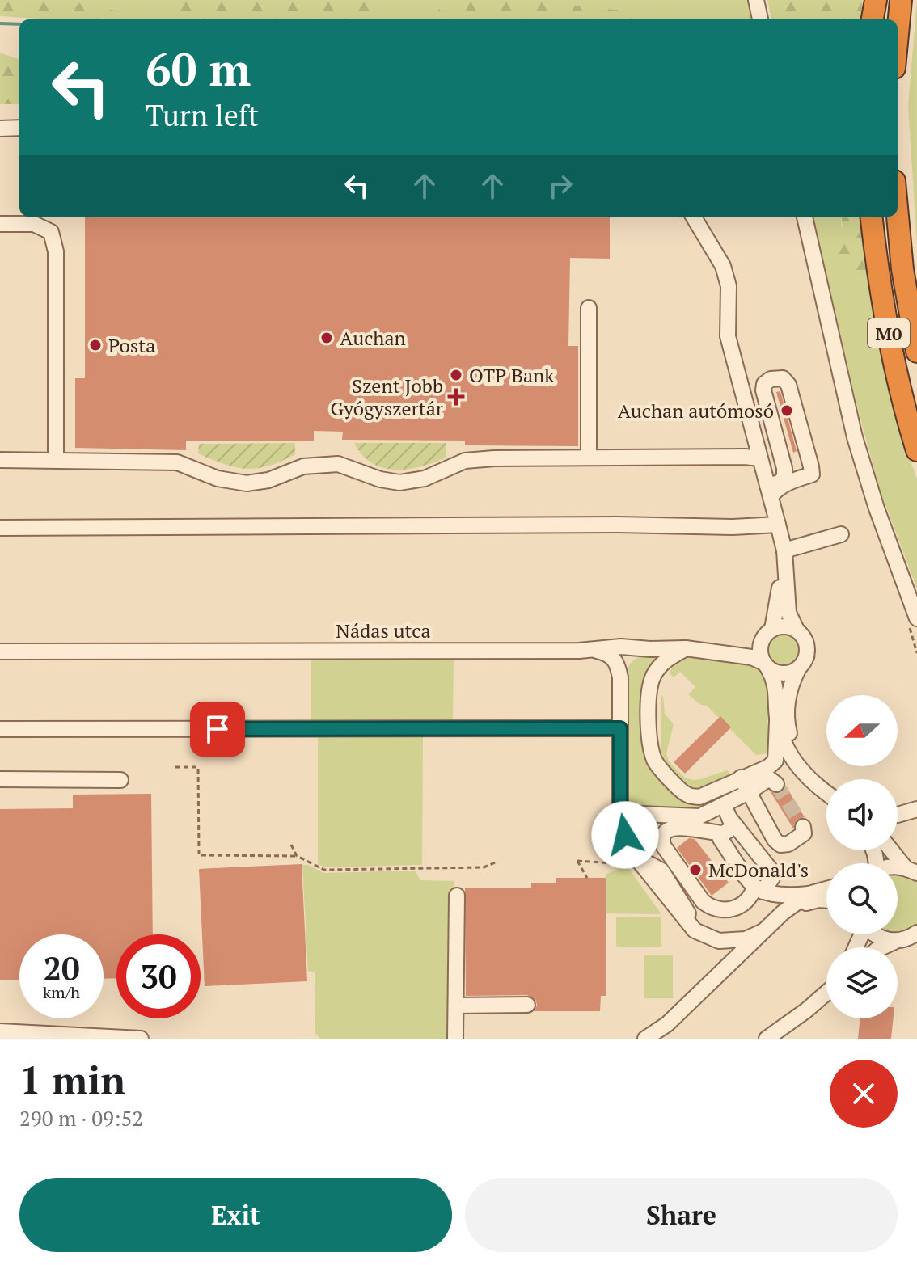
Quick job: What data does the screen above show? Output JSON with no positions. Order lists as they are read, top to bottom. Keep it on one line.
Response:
{"streets":{"highway":["M0"],"street":["Nádas utca"]},"places":{"other":["Auchan","Posta","OTP Bank","Auchan autómosó","McDonald's"],"health":["Szent Jobb Gyógyszertár"]},"north":"left","page":{"turn":["60 m","Turn left"],"speed":"20 km/h","limit":"30","heading":["1 min","290 m · 09:52"],"buttons":["Exit","Share"]}}
